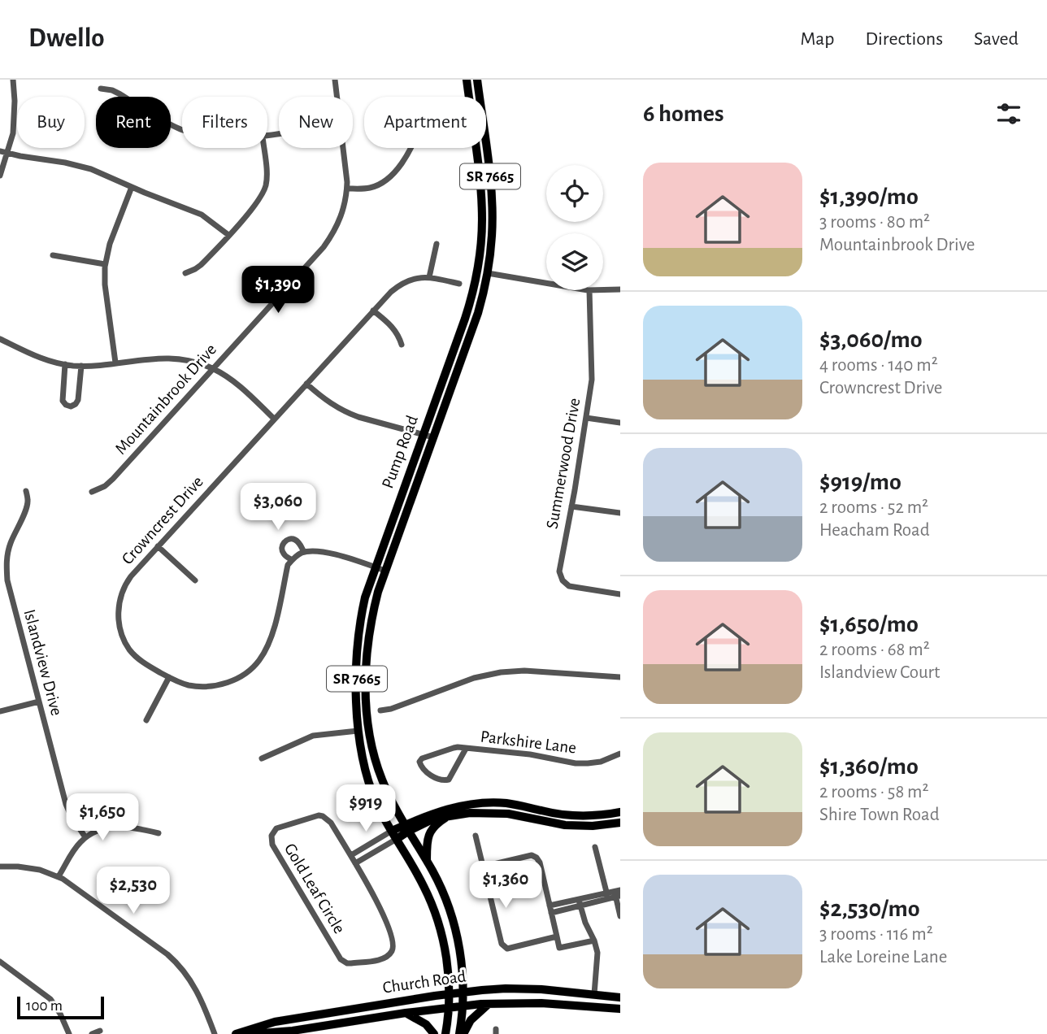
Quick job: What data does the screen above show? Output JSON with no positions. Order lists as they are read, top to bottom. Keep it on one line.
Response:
{"streets":{"main road":["SR 7665","Pump Road","Church Road"],"street":["Mountainbrook Drive","Summerwood Drive","Crowncrest Drive","Islandview Drive","Parkshire Lane","Gold Leaf Circle"]},"crossings":[["Pump Road","Crowncrest Drive"],["Pump Road","Church Road"]],"scale_bar":"100 m","page":{"header":"Dwello","nav":["Map","Directions","Saved"],"heading":"6 homes","chip":["Buy","Rent","Filters","New","Apartment"],"list":[{"name":"$1,390/mo","note":"3 rooms · 80 m² · Mountainbrook Drive"},{"name":"$3,060/mo","note":"4 rooms · 140 m² · Crowncrest Drive"},{"name":"$919/mo","note":"2 rooms · 52 m² · Heacham Road"},{"name":"$1,650/mo","note":"2 rooms · 68 m² · Islandview Court"},{"name":"$1,360/mo","note":"2 rooms · 58 m² · Shire Town Road"},{"name":"$2,530/mo","note":"3 rooms · 116 m² · Lake Loreine Lane"}],"price":["$1,390","$3,060","$919","$1,650","$1,360","$2,530"],"scale":"100 m"}}
